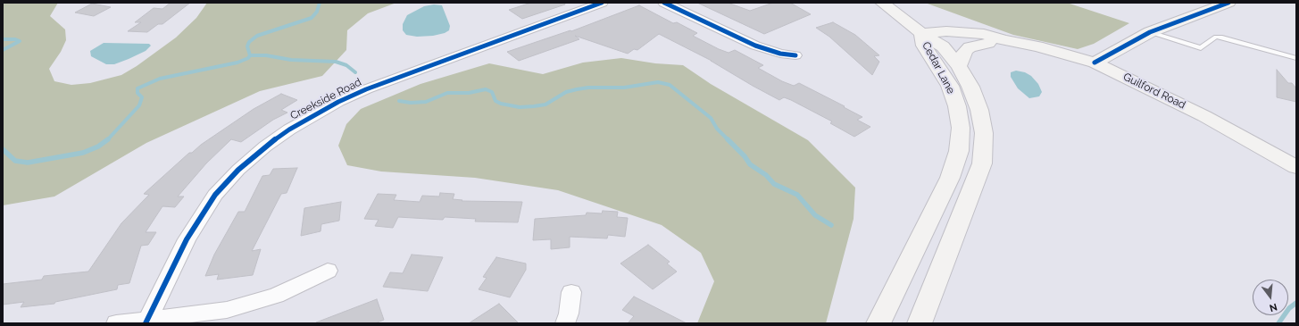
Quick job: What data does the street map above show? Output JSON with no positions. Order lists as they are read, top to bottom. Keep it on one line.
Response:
{"streets":{"main road":["Cedar Lane","Guilford Road"],"street":["Creekside Road"]},"crossings":[["Cedar Lane","Guilford Road"]],"north":"bottom"}
